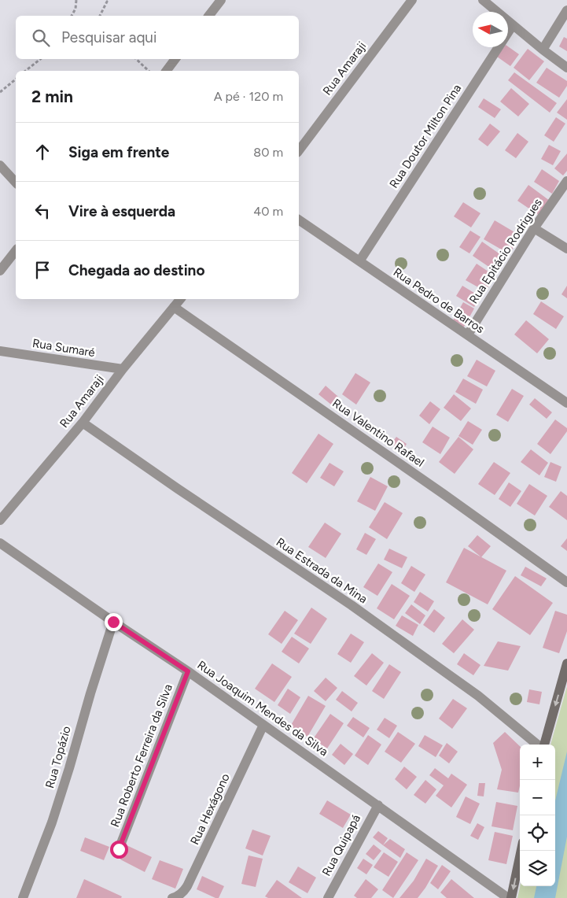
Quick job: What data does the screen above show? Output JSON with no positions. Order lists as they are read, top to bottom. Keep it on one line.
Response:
{"streets":{"street":["Rua Amaraji","Rua Doutor Milton Pina","Rua Epitácio Rodrigues","Rua Pedro de Barros","Rua Sumaré","Rua Valentino Rafael","Rua Estrada da Mina","Rua Joaquim Mendes da Silva","Rua Roberto Ferreira da Silva","Rua Topázio","Rua Hexágono","Rua Quipapá"]},"crossings":[["Rua Amaraji","Rua Sumaré"],["Rua Amaraji","Rua Valentino Rafael"],["Rua Amaraji","Rua Estrada da Mina"],["Rua Doutor Milton Pina","Rua Pedro de Barros"],["Rua Epitácio Rodrigues","Rua Pedro de Barros"],["Rua Joaquim Mendes da Silva","Rua Roberto Ferreira da Silva"],["Rua Joaquim Mendes da Silva","Rua Topázio"],["Rua Joaquim Mendes da Silva","Rua Hexágono"],["Rua Joaquim Mendes da Silva","Rua Quipapá"]],"north":"left","page":{"search":"Pesquisar aqui","heading":["2 min","A pé · 120 m"],"list":[["Siga em frente","80 m"],["Vire à esquerda","40 m"],"Chegada ao destino"],"map_buttons":["+","−"]}}
